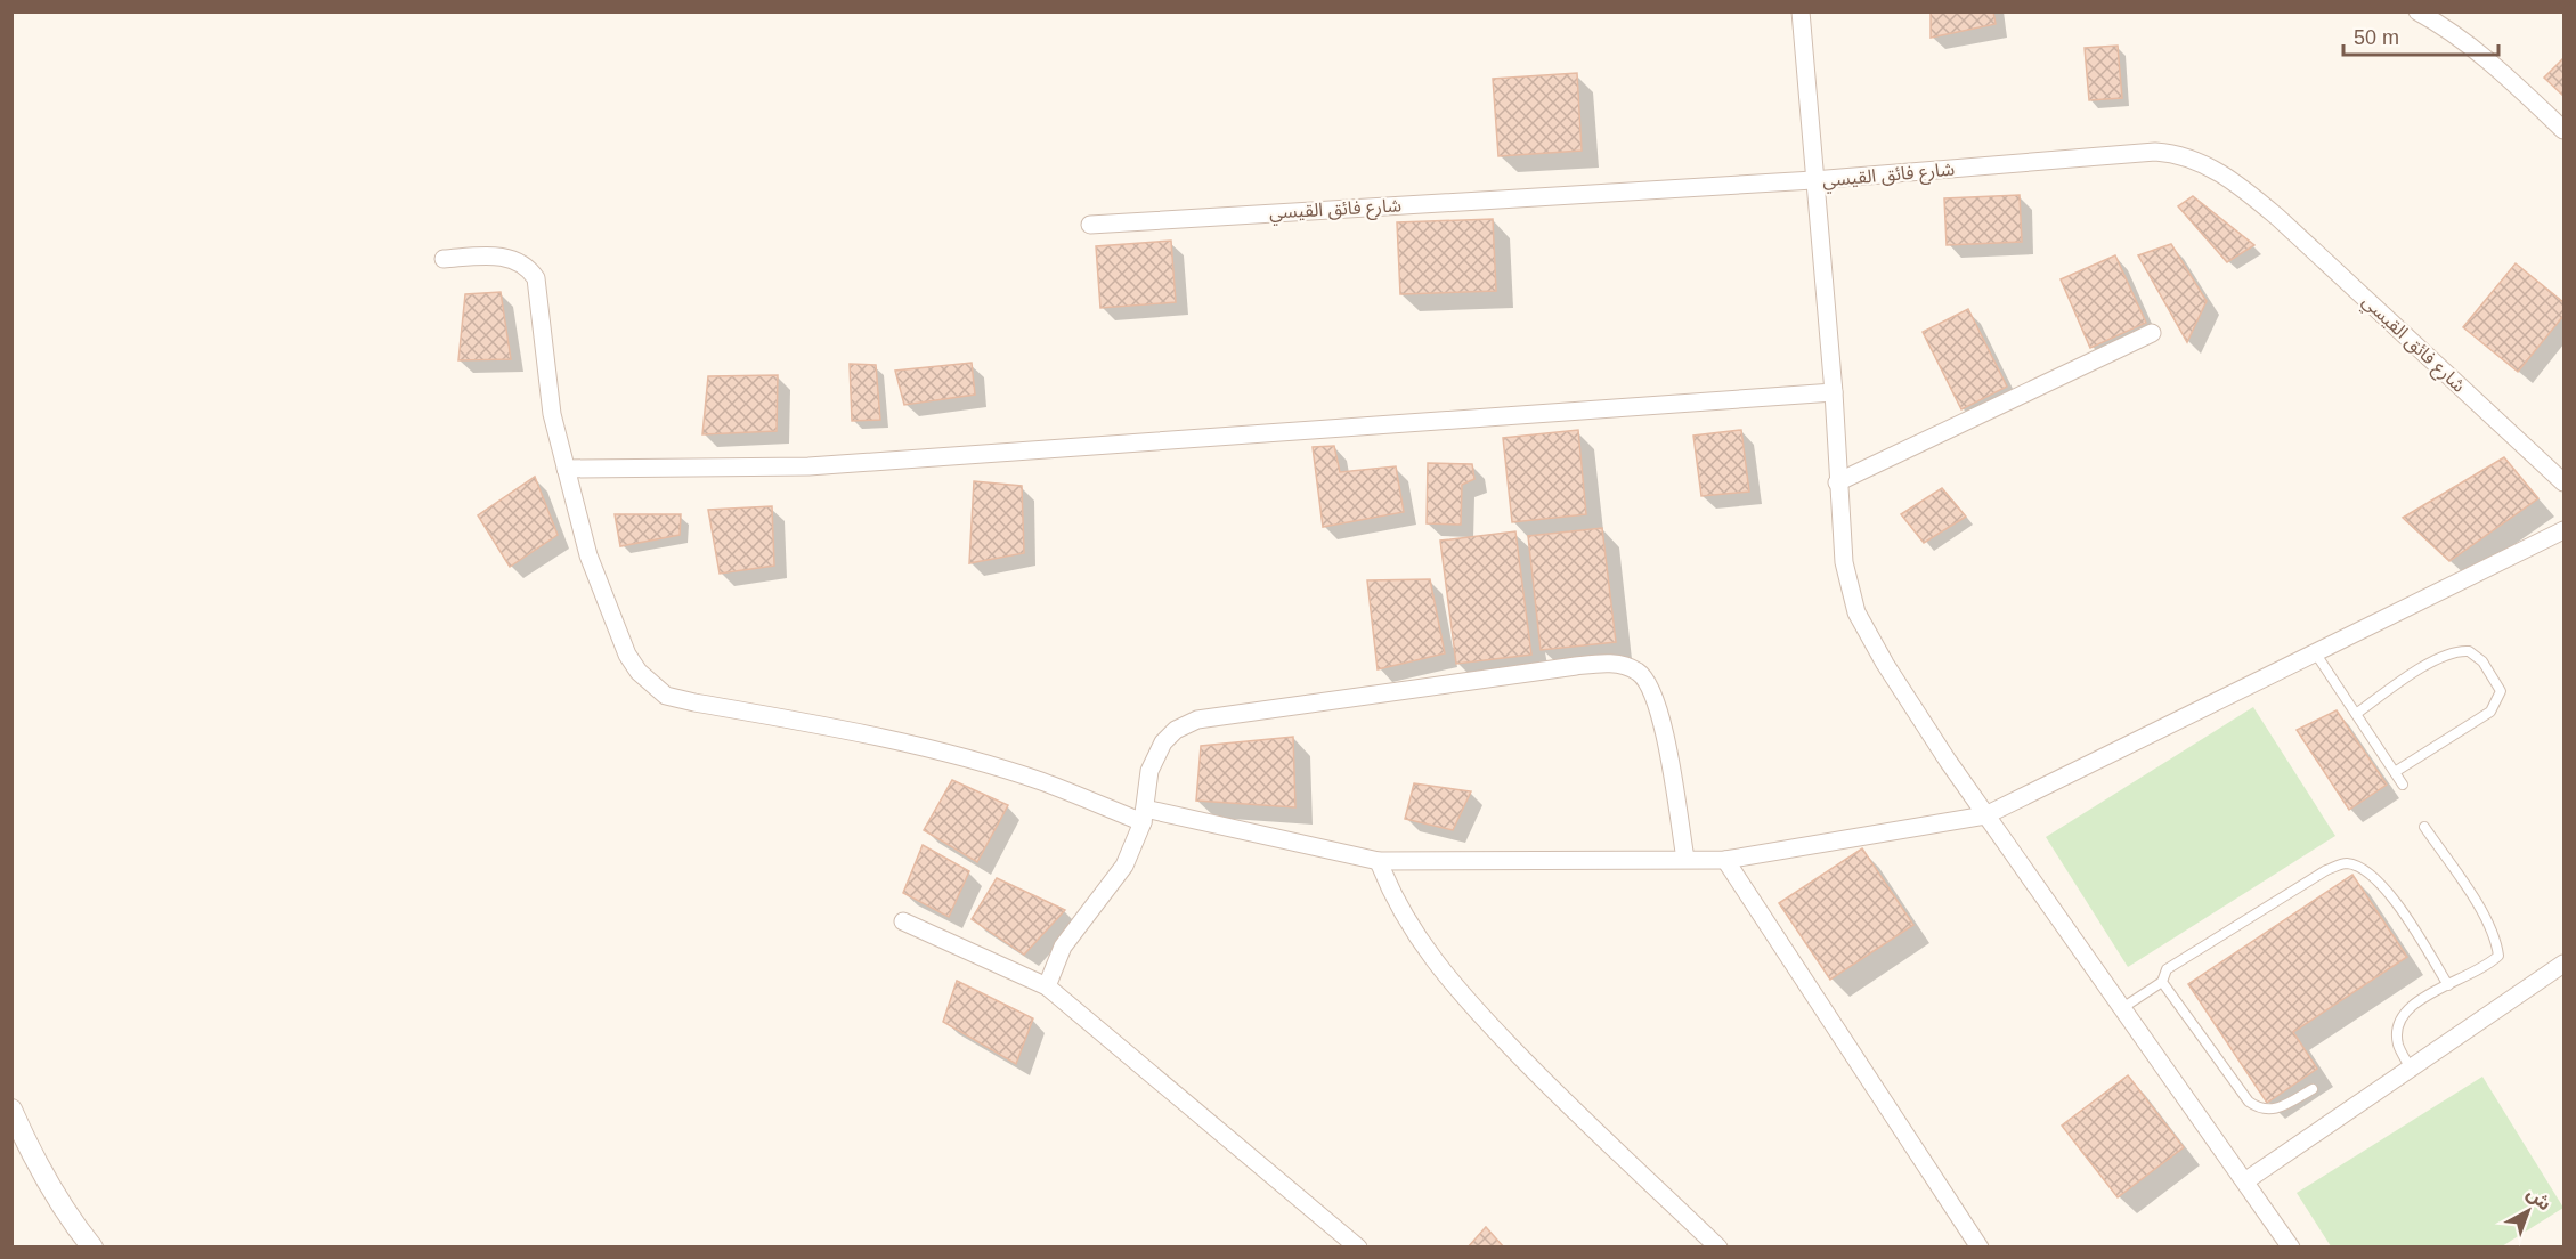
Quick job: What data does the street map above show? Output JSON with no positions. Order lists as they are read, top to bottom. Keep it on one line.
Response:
{"streets":{"street":["شارع فائق القيسي"]},"scale_bar":"50 m","north":"top right"}
